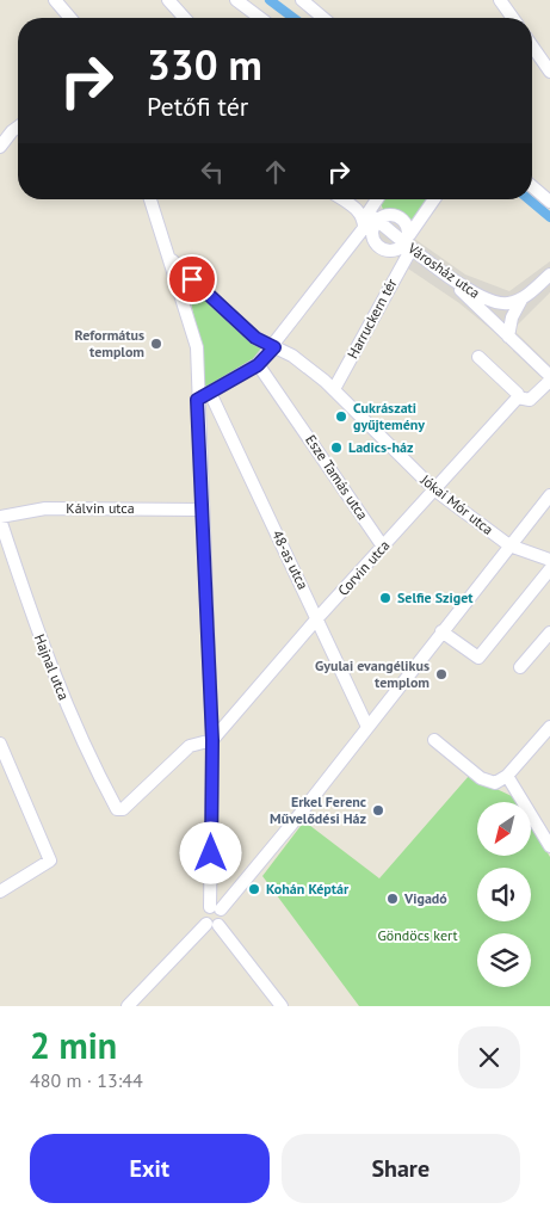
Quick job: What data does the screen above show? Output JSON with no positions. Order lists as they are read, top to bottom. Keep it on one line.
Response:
{"streets":{"street":["Városház utca","Harruckern tér","Esze Tamás utca","Jókai Mór utca","Kálvin utca","48-as utca","Corvin utca","Hajnal utca"]},"crossings":[["Városház utca","Harruckern tér"],["Harruckern tér","Jókai Mór utca"],["Esze Tamás utca","Corvin utca"],["Jókai Mór utca","Corvin utca"],["Kálvin utca","Hajnal utca"],["48-as utca","Corvin utca"],["Corvin utca","Hajnal utca"]],"parks":["Göndöcs kert"],"places":["Református templom","Cukrászati gyűjtemény","Ladics-ház","Selfie Sziget","Gyulai evangélikus templom","Erkel Ferenc Művelődési Ház","Kohán Képtár","Vigadó"],"north":"bottom left","page":{"turn":["330 m","Petőfi tér"],"heading":["2 min","480 m · 13:44"],"buttons":["Exit","Share"]}}
